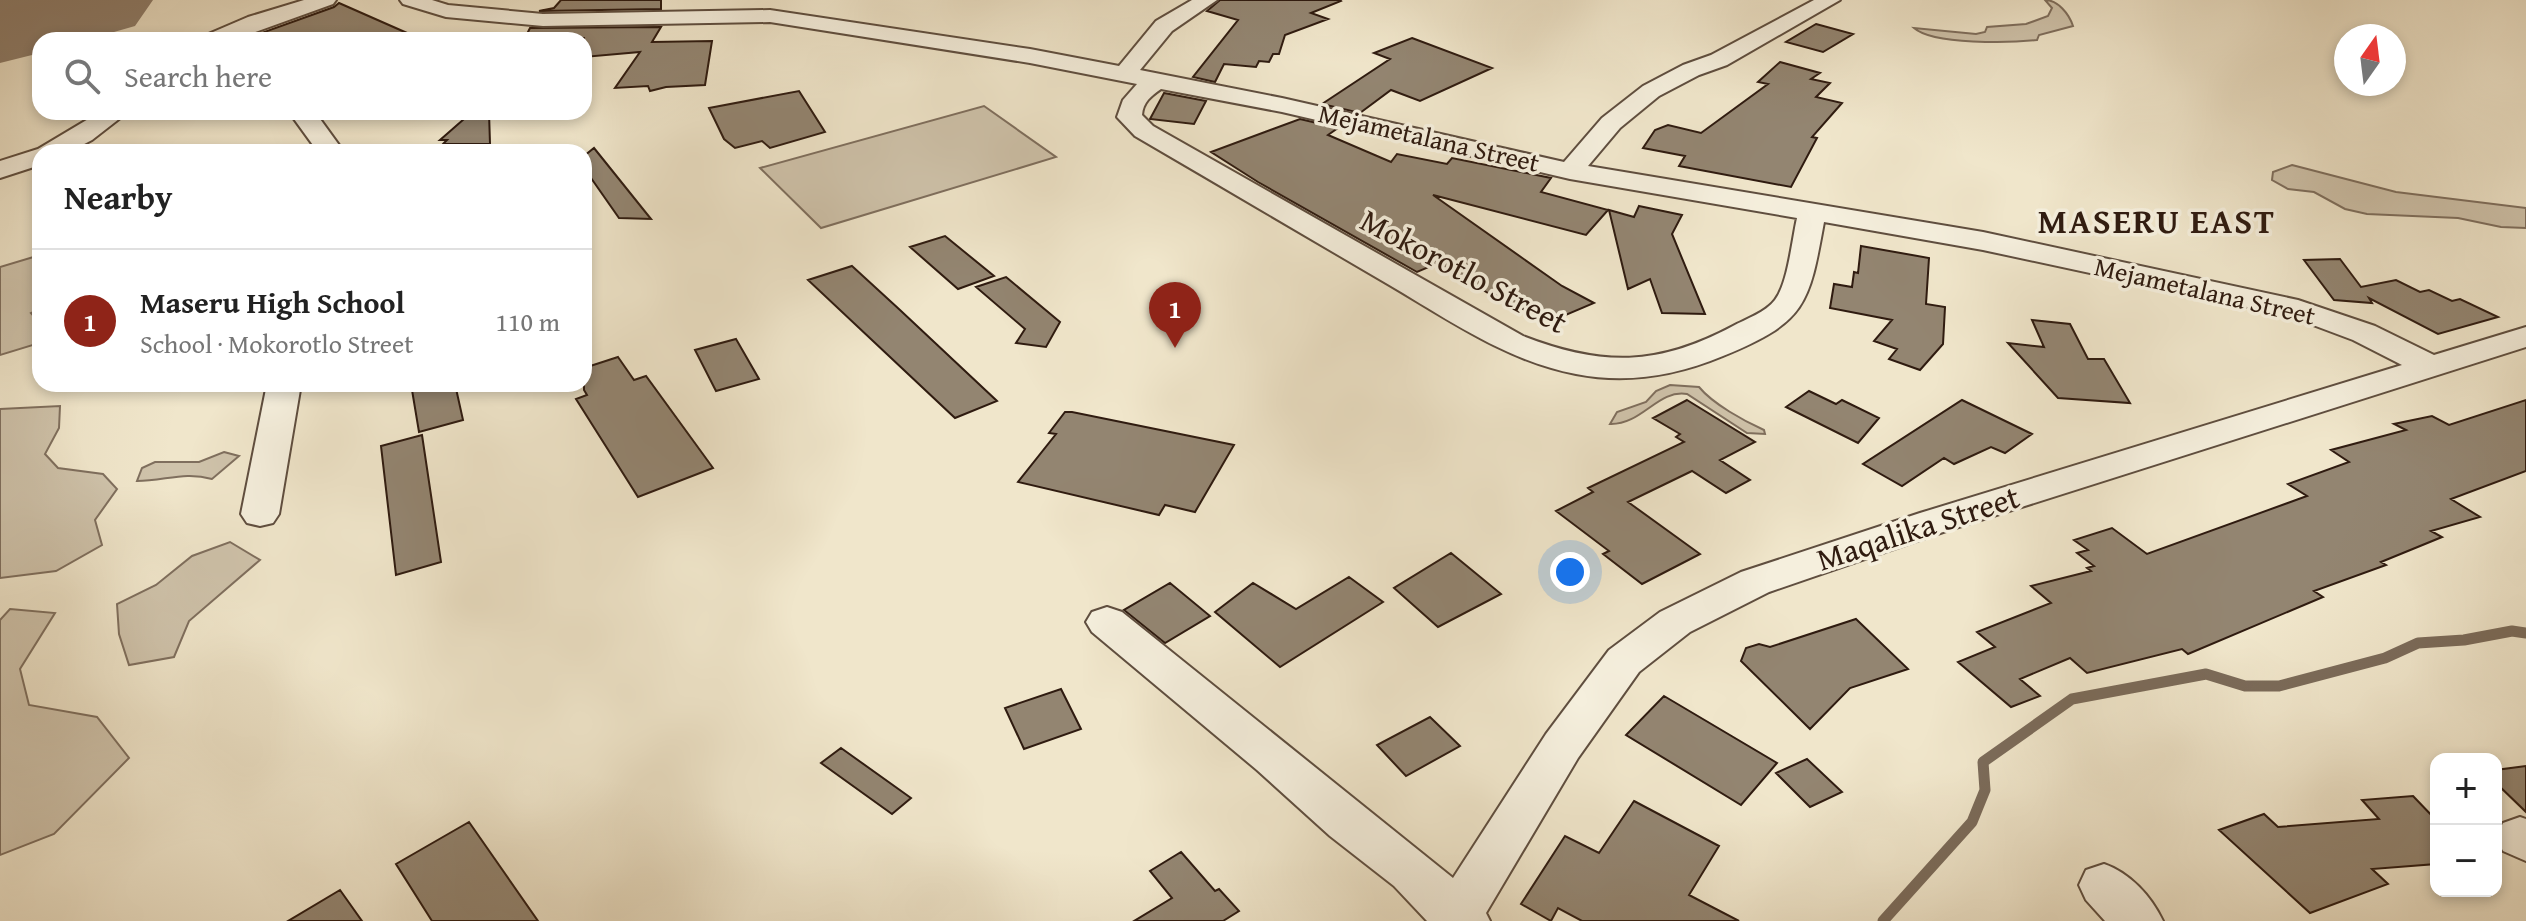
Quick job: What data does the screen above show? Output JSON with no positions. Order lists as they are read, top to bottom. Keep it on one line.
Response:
{"streets":{"street":["Mejametalana Street","Mokorotlo Street","Maqalika Street"]},"crossings":[["Mejametalana Street","Mokorotlo Street"],["Mejametalana Street","Maqalika Street"]],"districts":["MASERU EAST"],"north":"top","page":{"search":"Search here","heading":"Nearby","list":[{"mark":"1","name":"Maseru High School","note":"School · Mokorotlo Street","value":"110 m"}],"pins":"1","map_buttons":["+","−"]}}
